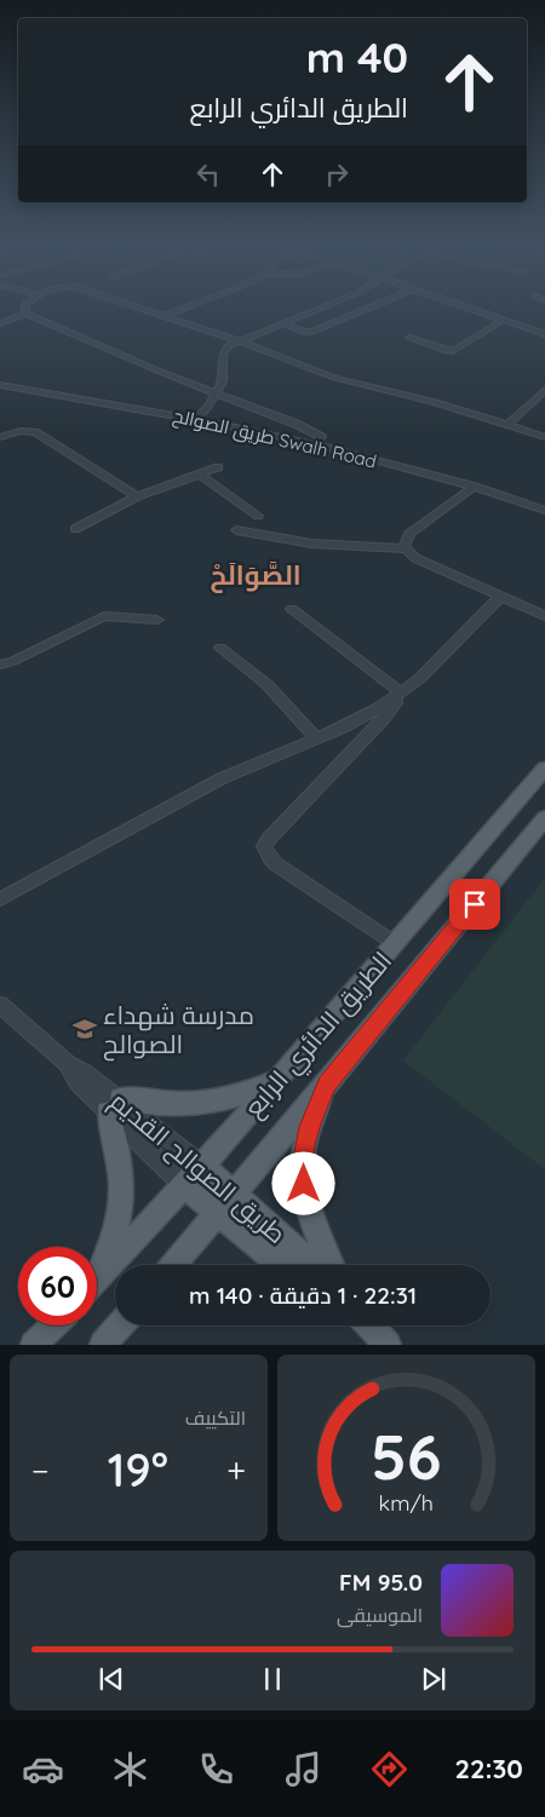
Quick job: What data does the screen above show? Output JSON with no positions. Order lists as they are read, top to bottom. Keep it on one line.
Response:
{"streets":{"main road":["الطريق الدائري الرابع","طريق الصوالح القديم"],"street":["طريق الصوالح Swalh Road"]},"crossings":[["الطريق الدائري الرابع","طريق الصوالح القديم"]],"districts":["الصَّوَالَحْ"],"places":{"school or university":["مدرسة شهداء الصوالح"]},"page":{"turn":["40 m","الطريق الدائري الرابع"],"limit":"60","trip":"22:31 · 1 دقيقة · 140 m","tile":"التكييف","heat":["−","19°","+"],"song":["95.0 FM","الموسيقى"],"tabs":"22:30","gauge":["56","km/h"]}}
